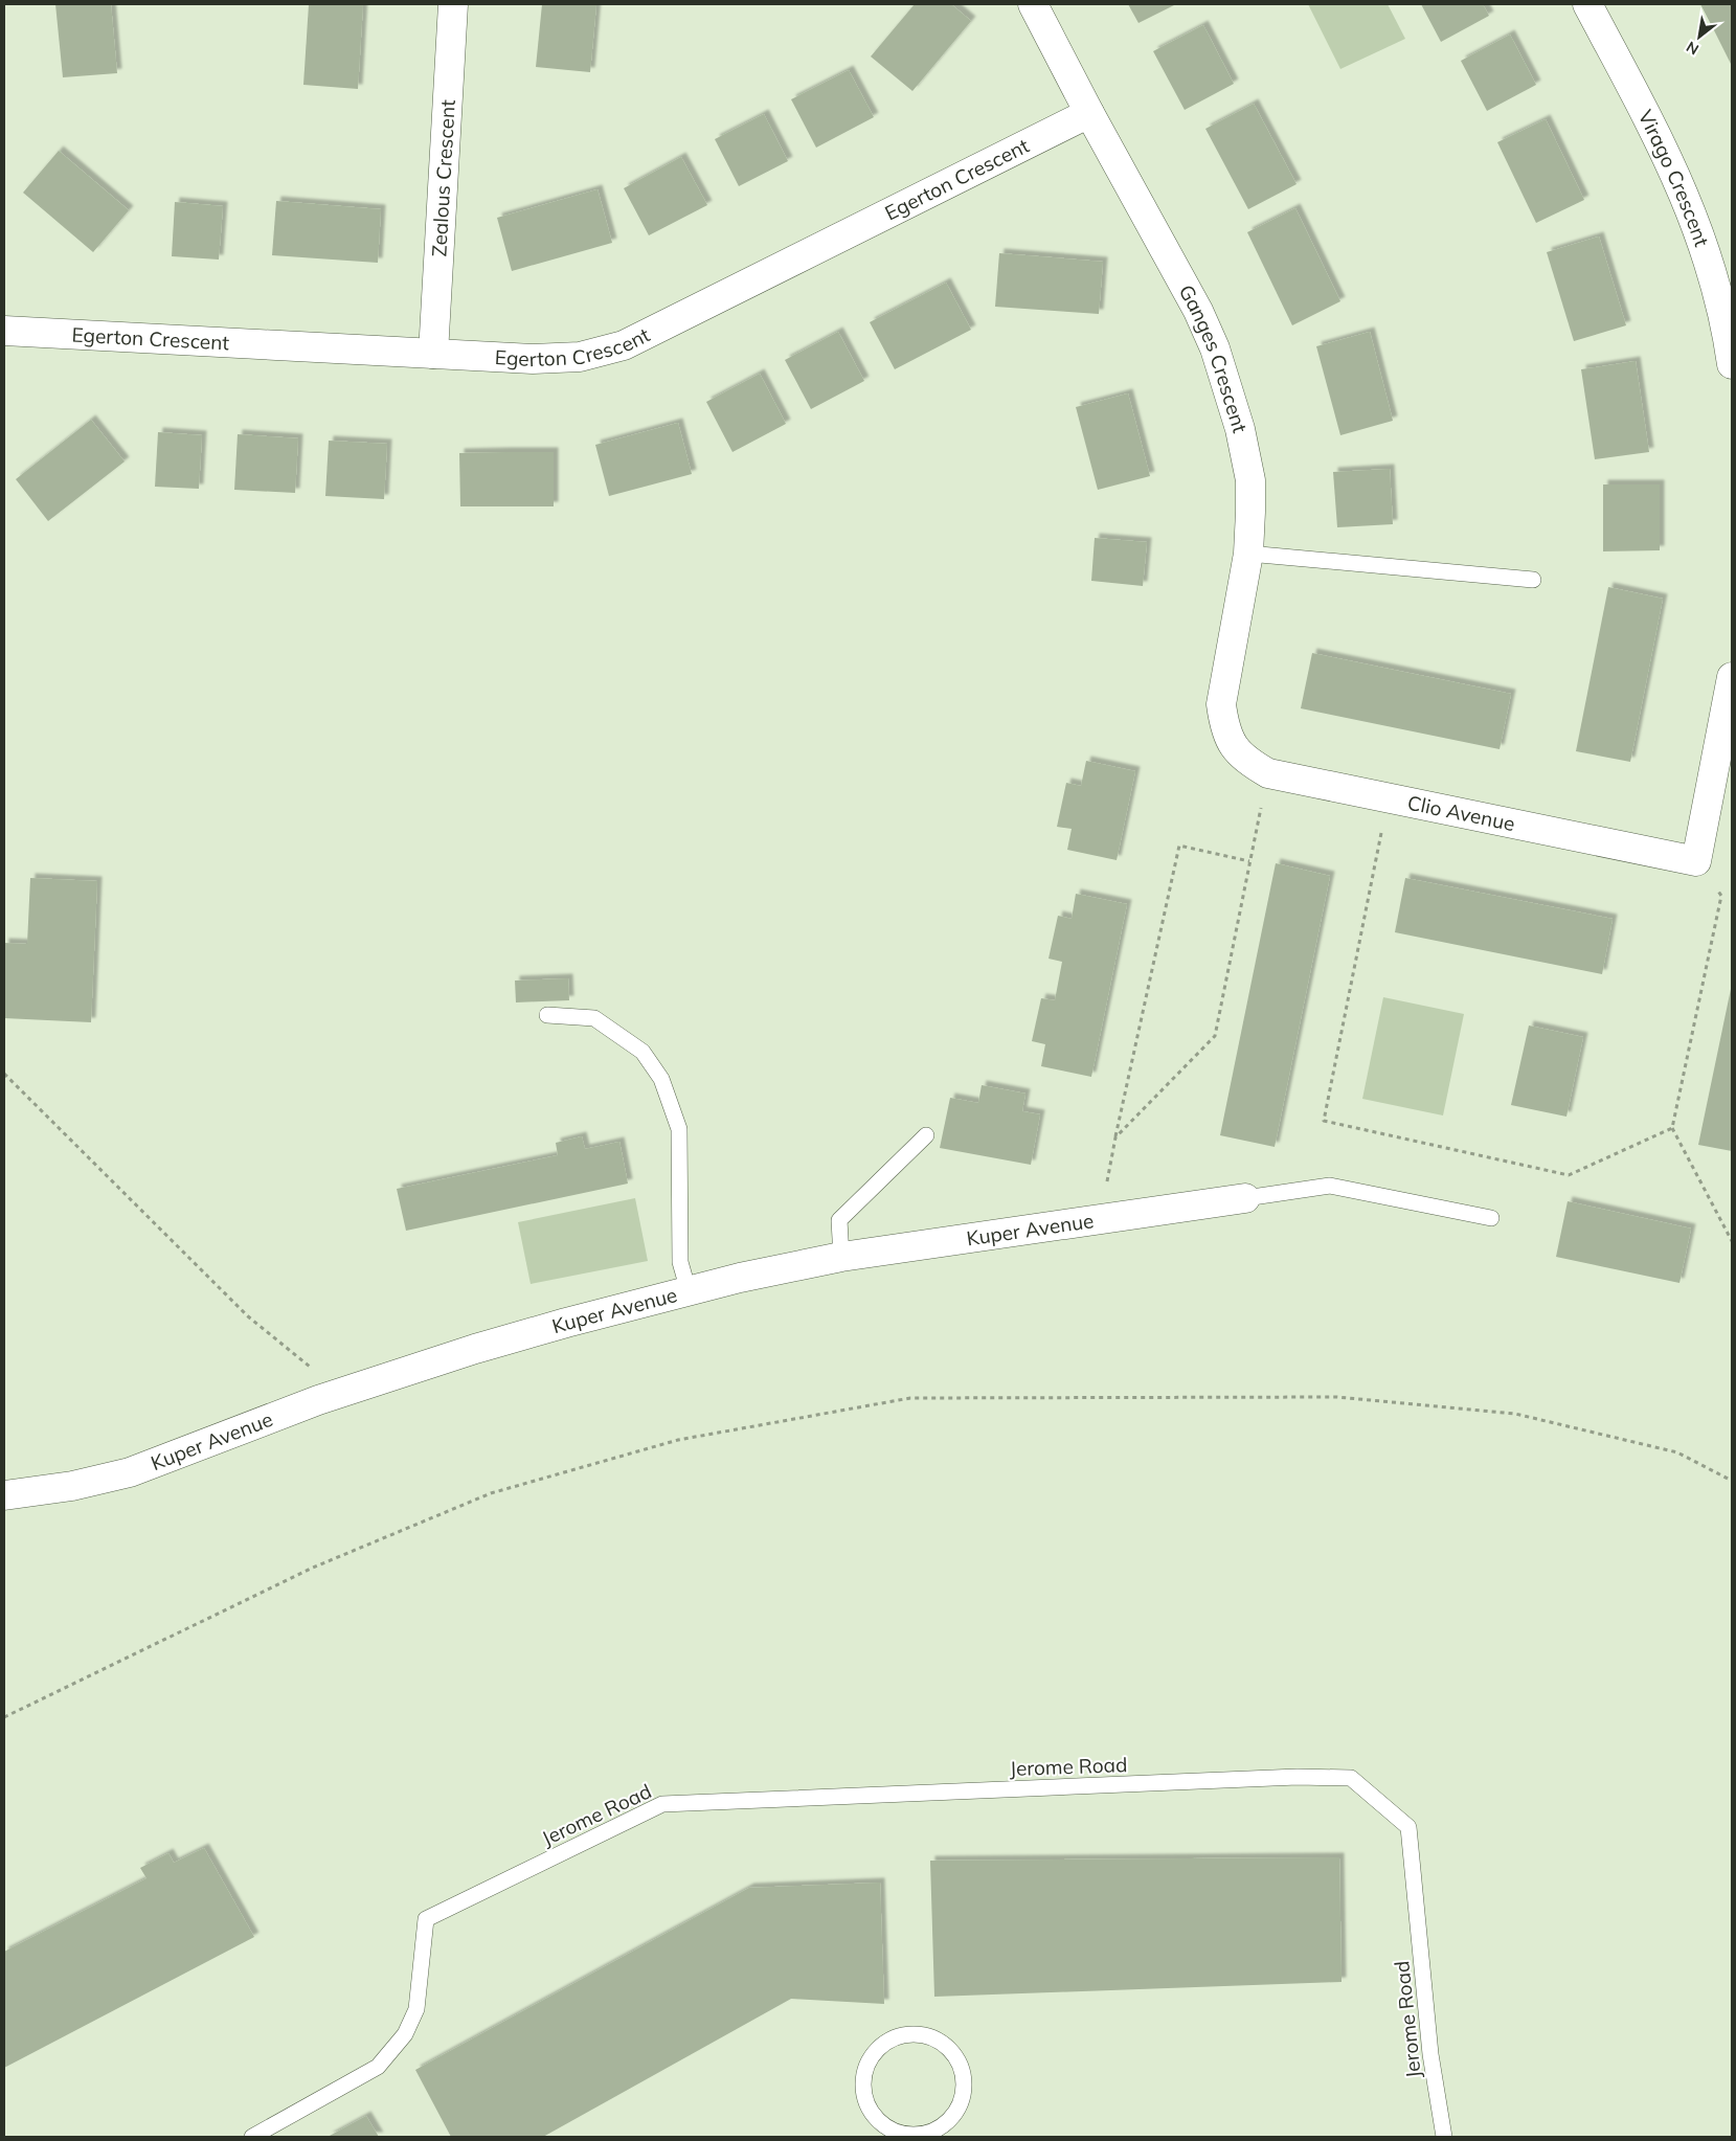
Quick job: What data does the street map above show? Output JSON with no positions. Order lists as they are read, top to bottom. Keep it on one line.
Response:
{"streets":{"street":["Zealous Crescent","Egerton Crescent","Virago Crescent","Ganges Crescent","Clio Avenue","Kuper Avenue"],"lane":["Jerome Road"]},"crossings":[["Zealous Crescent","Egerton Crescent"],["Egerton Crescent","Ganges Crescent"],["Ganges Crescent","Clio Avenue"]],"north":"bottom left"}
